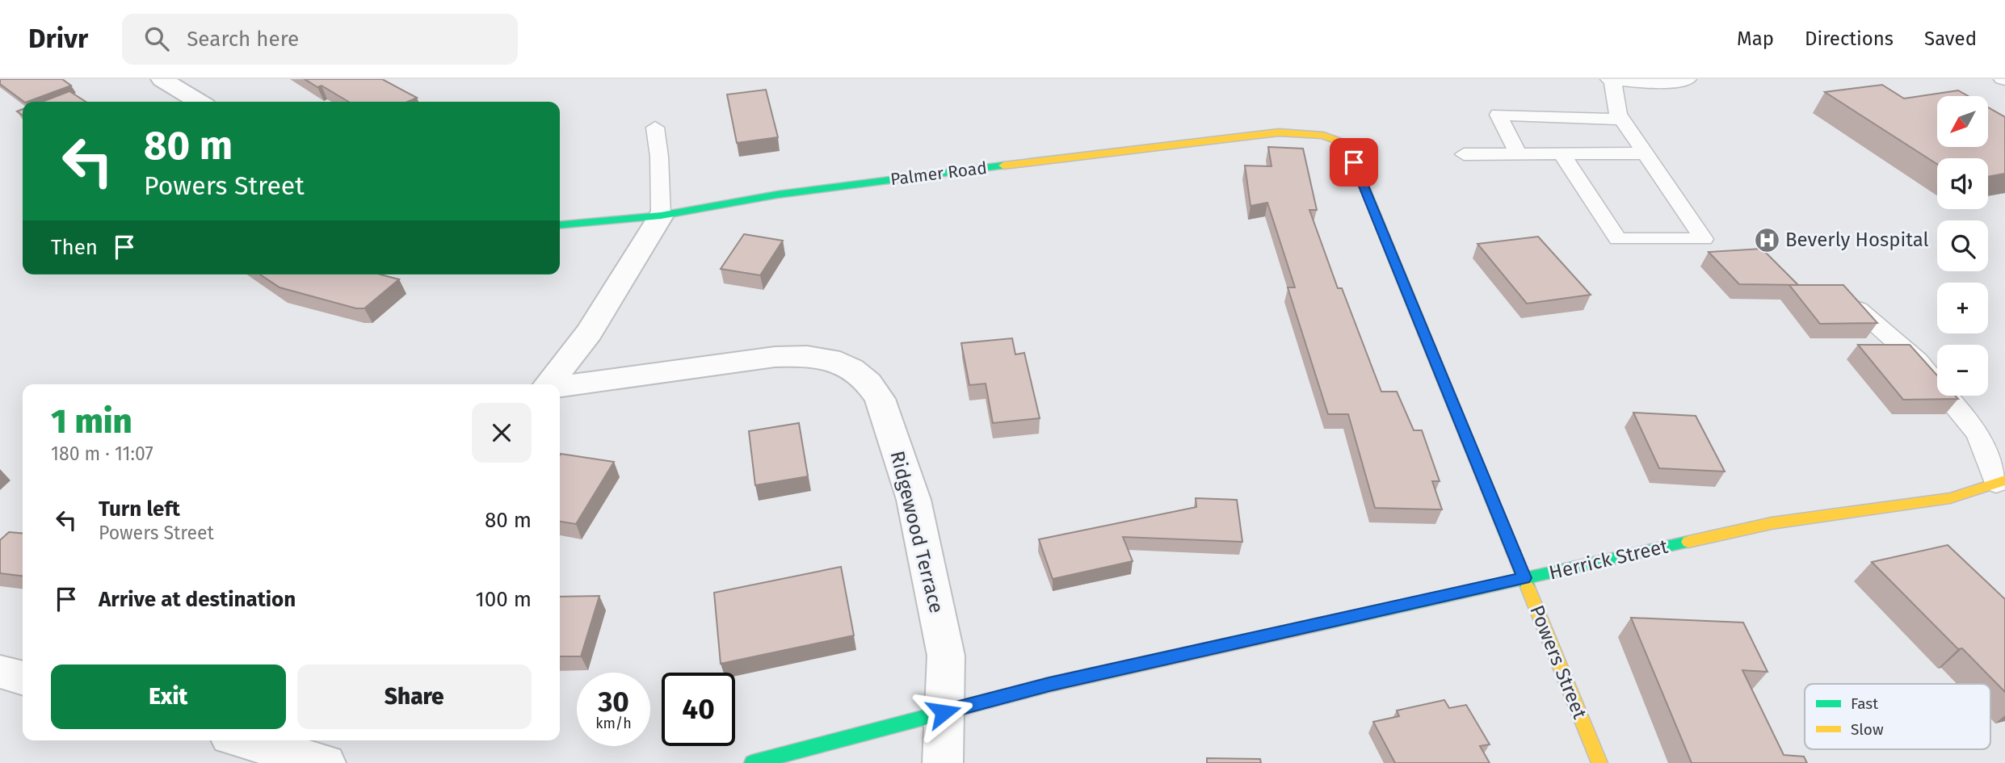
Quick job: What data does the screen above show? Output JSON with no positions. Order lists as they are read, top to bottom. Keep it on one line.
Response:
{"streets":{"street":["Palmer Road","Ridgewood Terrace","Herrick Street","Powers Street"]},"crossings":[["Palmer Road","Ridgewood Terrace"],["Palmer Road","Powers Street"],["Ridgewood Terrace","Herrick Street"],["Herrick Street","Powers Street"]],"places":{"hospital":["Beverly Hospital"]},"legend":["Fast","Slow"],"north":"bottom left","page":{"header":"Drivr","search":"Search here","nav":["Map","Directions","Saved"],"map_buttons":["+","−"],"turn":["80 m","Powers Street"],"then":"Then","heading":["1 min","180 m · 11:07"],"list":[{"name":"Turn left","note":"Powers Street","value":"80 m"},{"name":"Arrive at destination","value":"100 m"}],"buttons":["Exit","Share"],"speed":"30 km/h","limit":"40"}}
